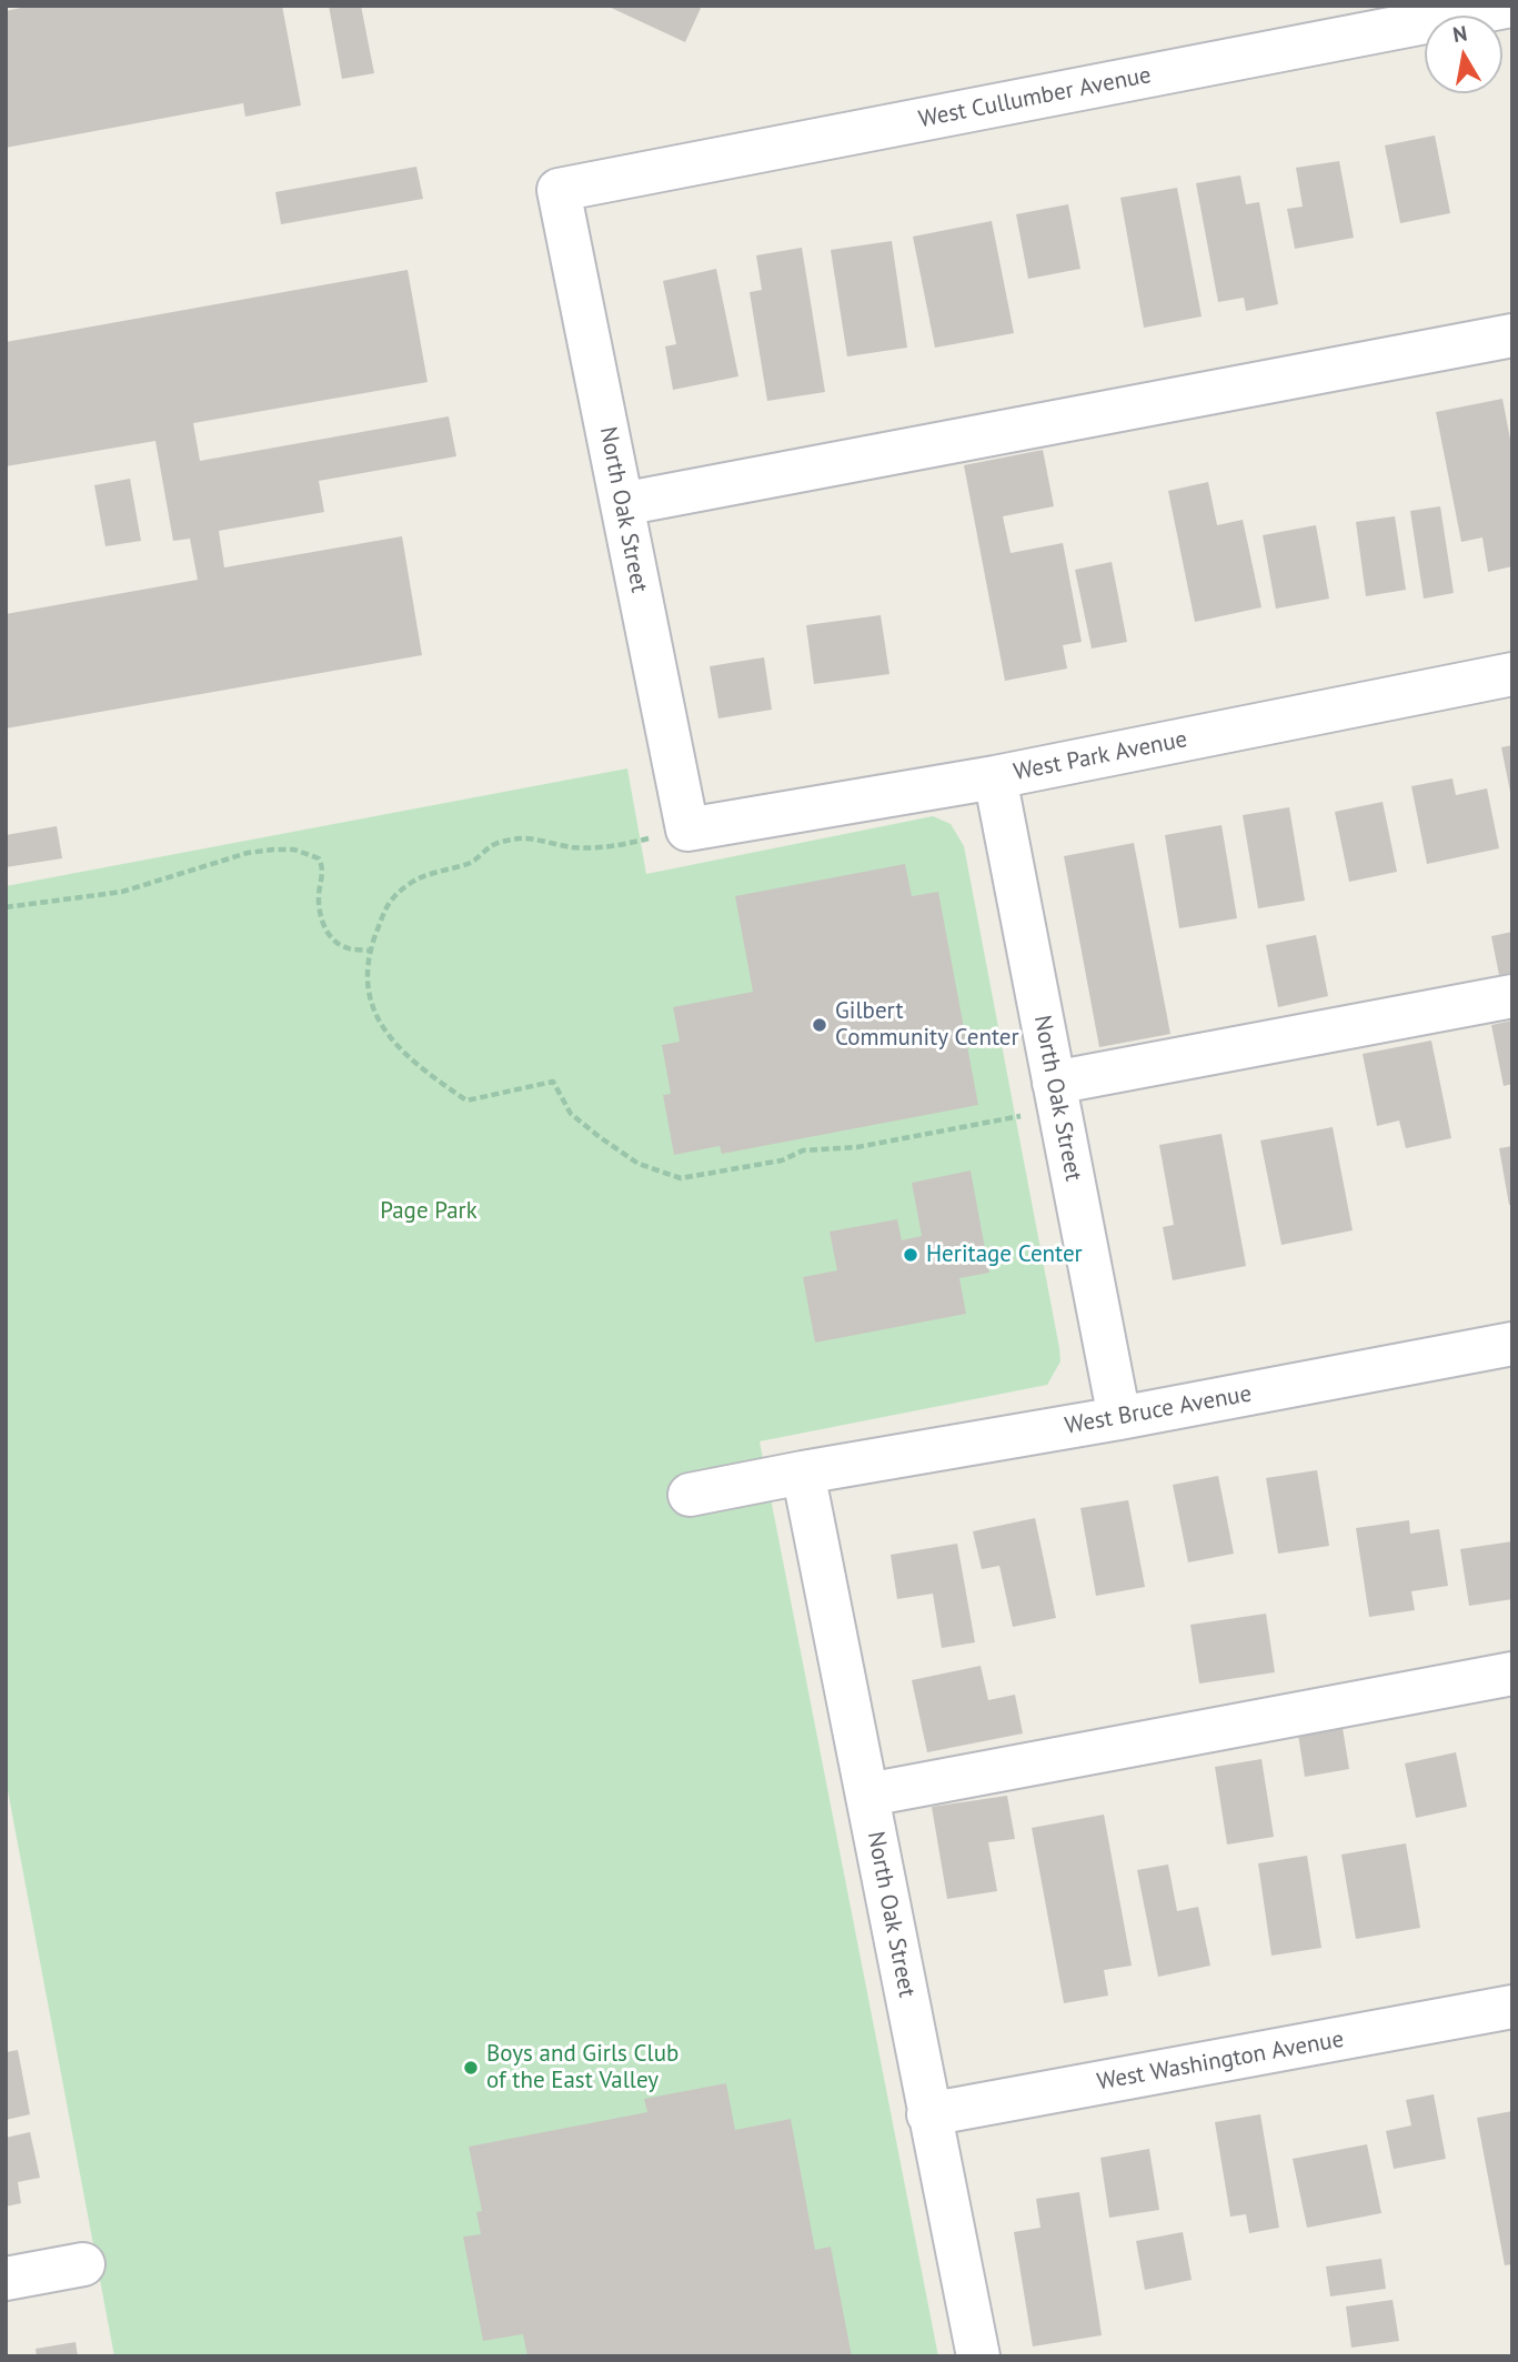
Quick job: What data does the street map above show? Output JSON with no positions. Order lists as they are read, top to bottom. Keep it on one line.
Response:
{"streets":{"street":["West Cullumber Avenue","North Oak Street","West Park Avenue","West Bruce Avenue","West Washington Avenue"]},"crossings":[["West Cullumber Avenue","North Oak Street"],["North Oak Street","West Park Avenue"],["North Oak Street","West Bruce Avenue"],["North Oak Street","West Washington Avenue"]],"parks":["Page Park"],"places":["Gilbert Community Center","Heritage Center","Boys and Girls Club of the East Valley"],"north":"top"}
